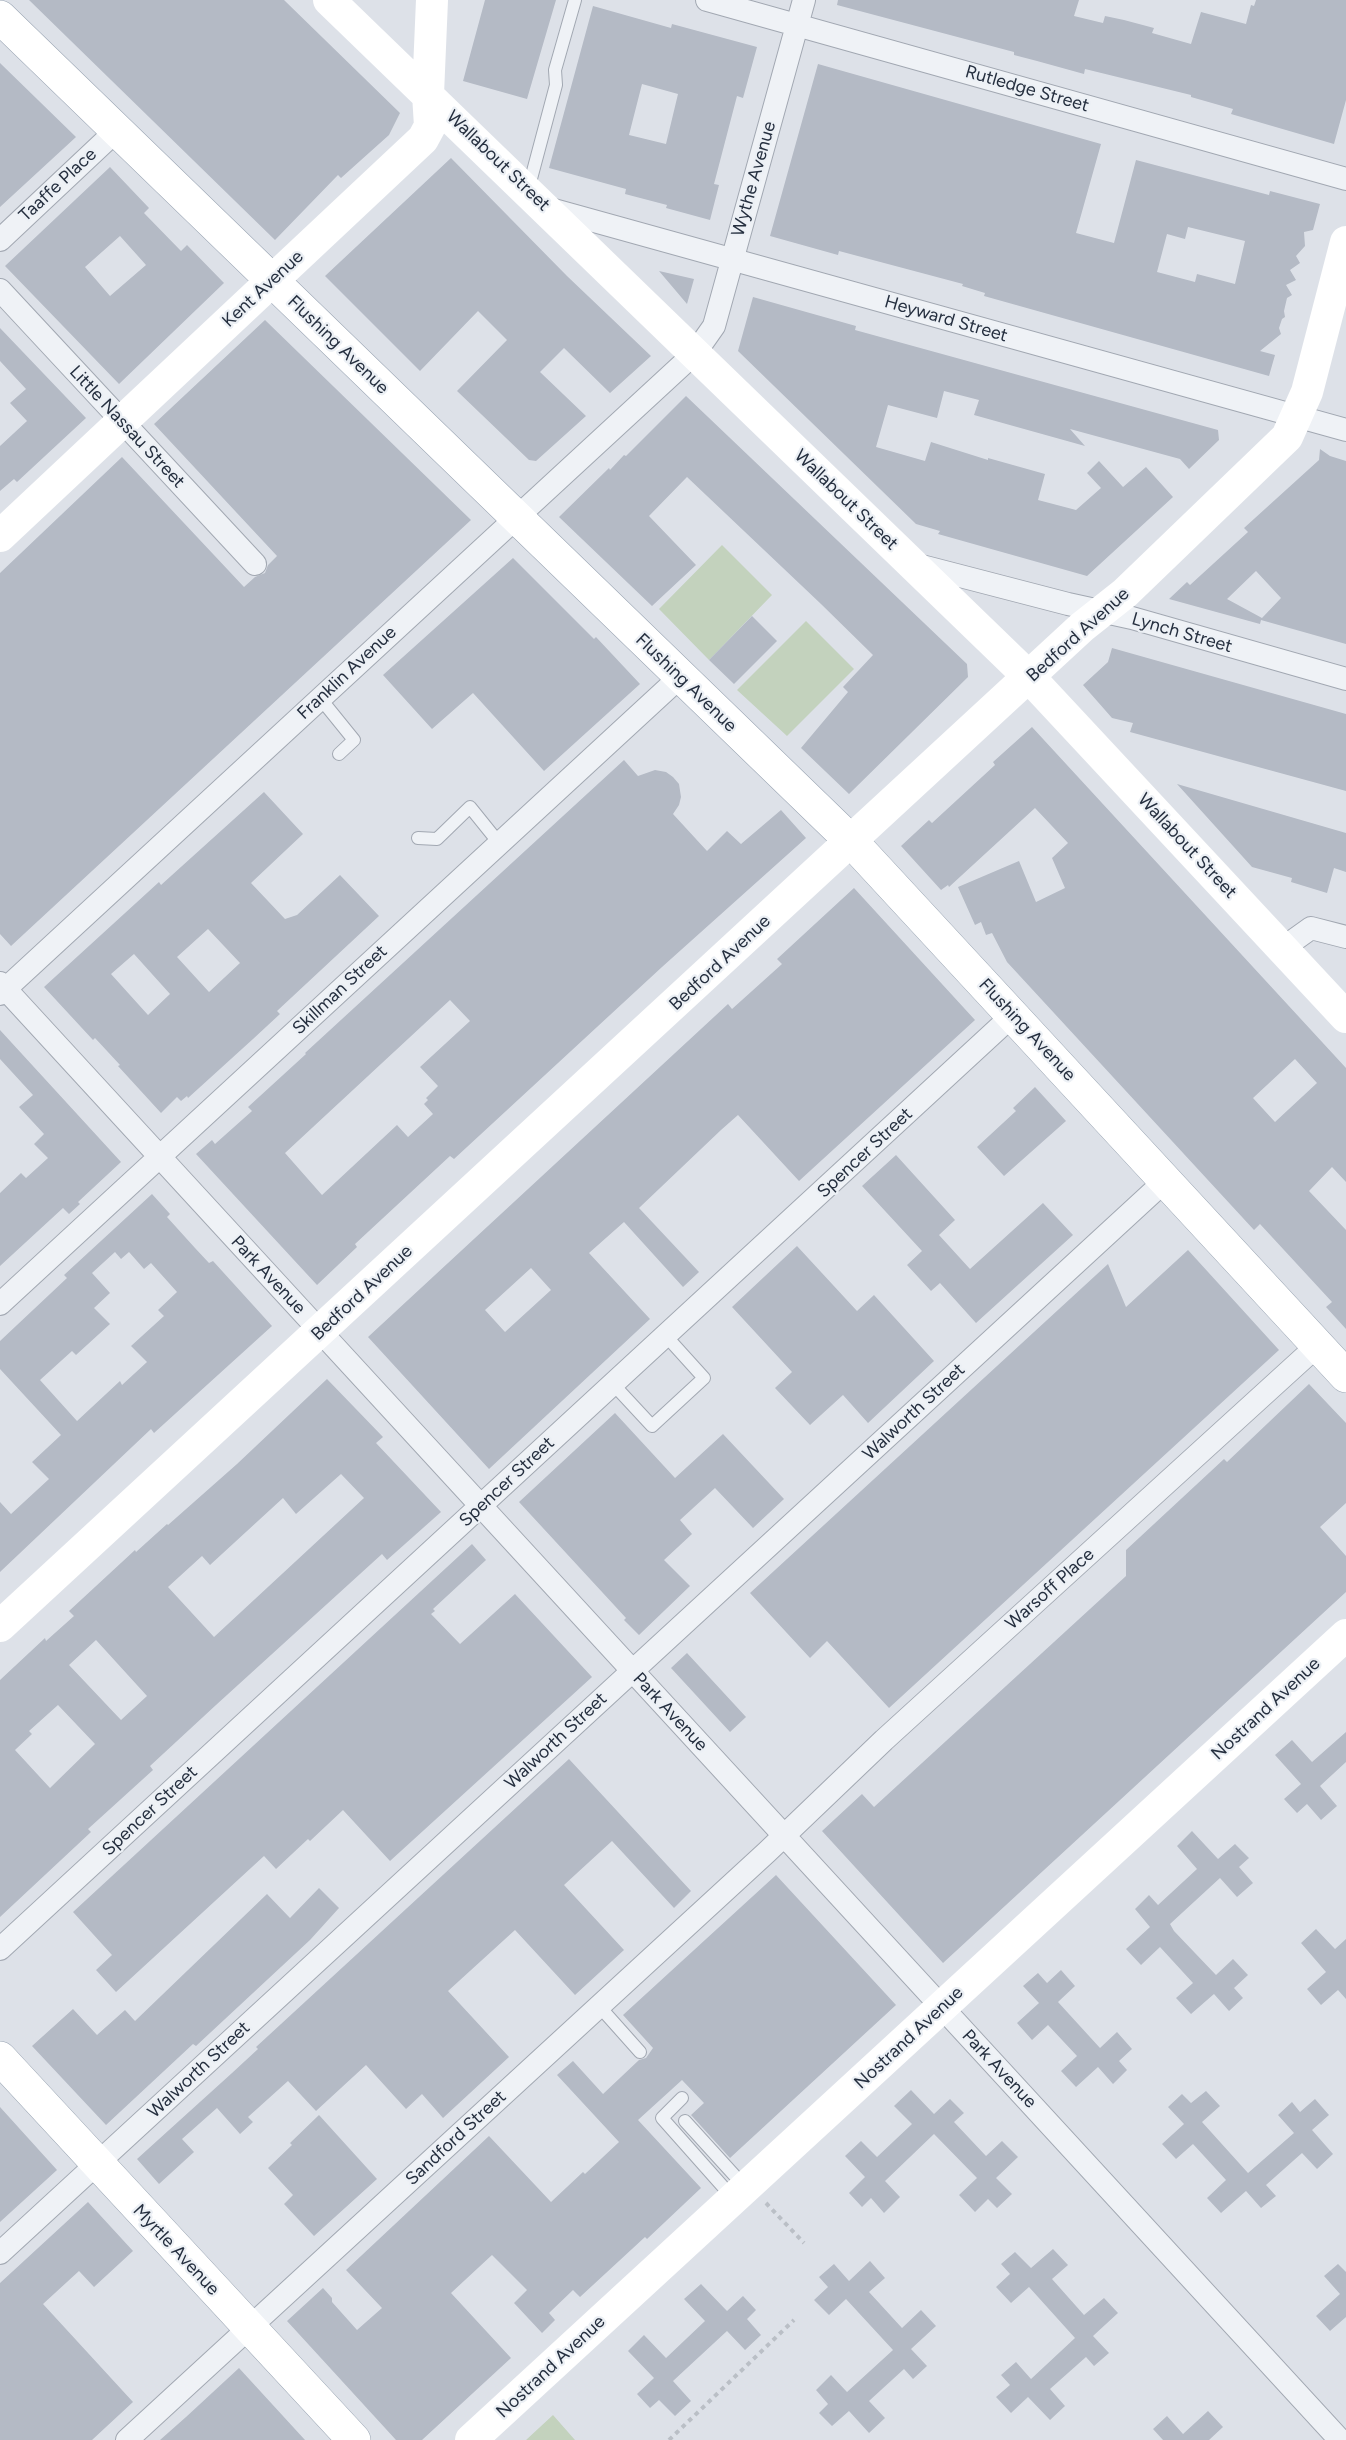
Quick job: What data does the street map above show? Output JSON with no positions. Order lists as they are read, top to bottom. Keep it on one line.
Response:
{"streets":{"main road":["Wallabout Street","Kent Avenue","Flushing Avenue","Bedford Avenue","Nostrand Avenue","Myrtle Avenue"],"street":["Rutledge Street","Wythe Avenue","Taaffe Place","Heyward Street","Little Nassau Street","Lynch Street","Franklin Avenue","Skillman Street","Spencer Street","Park Avenue","Walworth Street","Warsoff Place","Sandford Street"]},"crossings":[["Rutledge Street","Wythe Avenue"],["Wallabout Street","Wythe Avenue"],["Wallabout Street","Kent Avenue"],["Wallabout Street","Heyward Street"],["Wallabout Street","Lynch Street"],["Wallabout Street","Bedford Avenue"],["Wallabout Street","Franklin Avenue"],["Wythe Avenue","Heyward Street"],["Wythe Avenue","Franklin Avenue"],["Taaffe Place","Flushing Avenue"],["Kent Avenue","Flushing Avenue"],["Kent Avenue","Little Nassau Street"],["Heyward Street","Bedford Avenue"],["Flushing Avenue","Bedford Avenue"],["Flushing Avenue","Franklin Avenue"],["Flushing Avenue","Skillman Street"],["Flushing Avenue","Spencer Street"],["Flushing Avenue","Walworth Street"],["Flushing Avenue","Warsoff Place"],["Lynch Street","Bedford Avenue"],["Bedford Avenue","Park Avenue"],["Franklin Avenue","Park Avenue"],["Skillman Street","Park Avenue"],["Spencer Street","Park Avenue"],["Park Avenue","Walworth Street"],["Park Avenue","Warsoff Place"],["Park Avenue","Nostrand Avenue"],["Park Avenue","Sandford Street"],["Walworth Street","Myrtle Avenue"],["Warsoff Place","Sandford Street"],["Sandford Street","Myrtle Avenue"]]}
